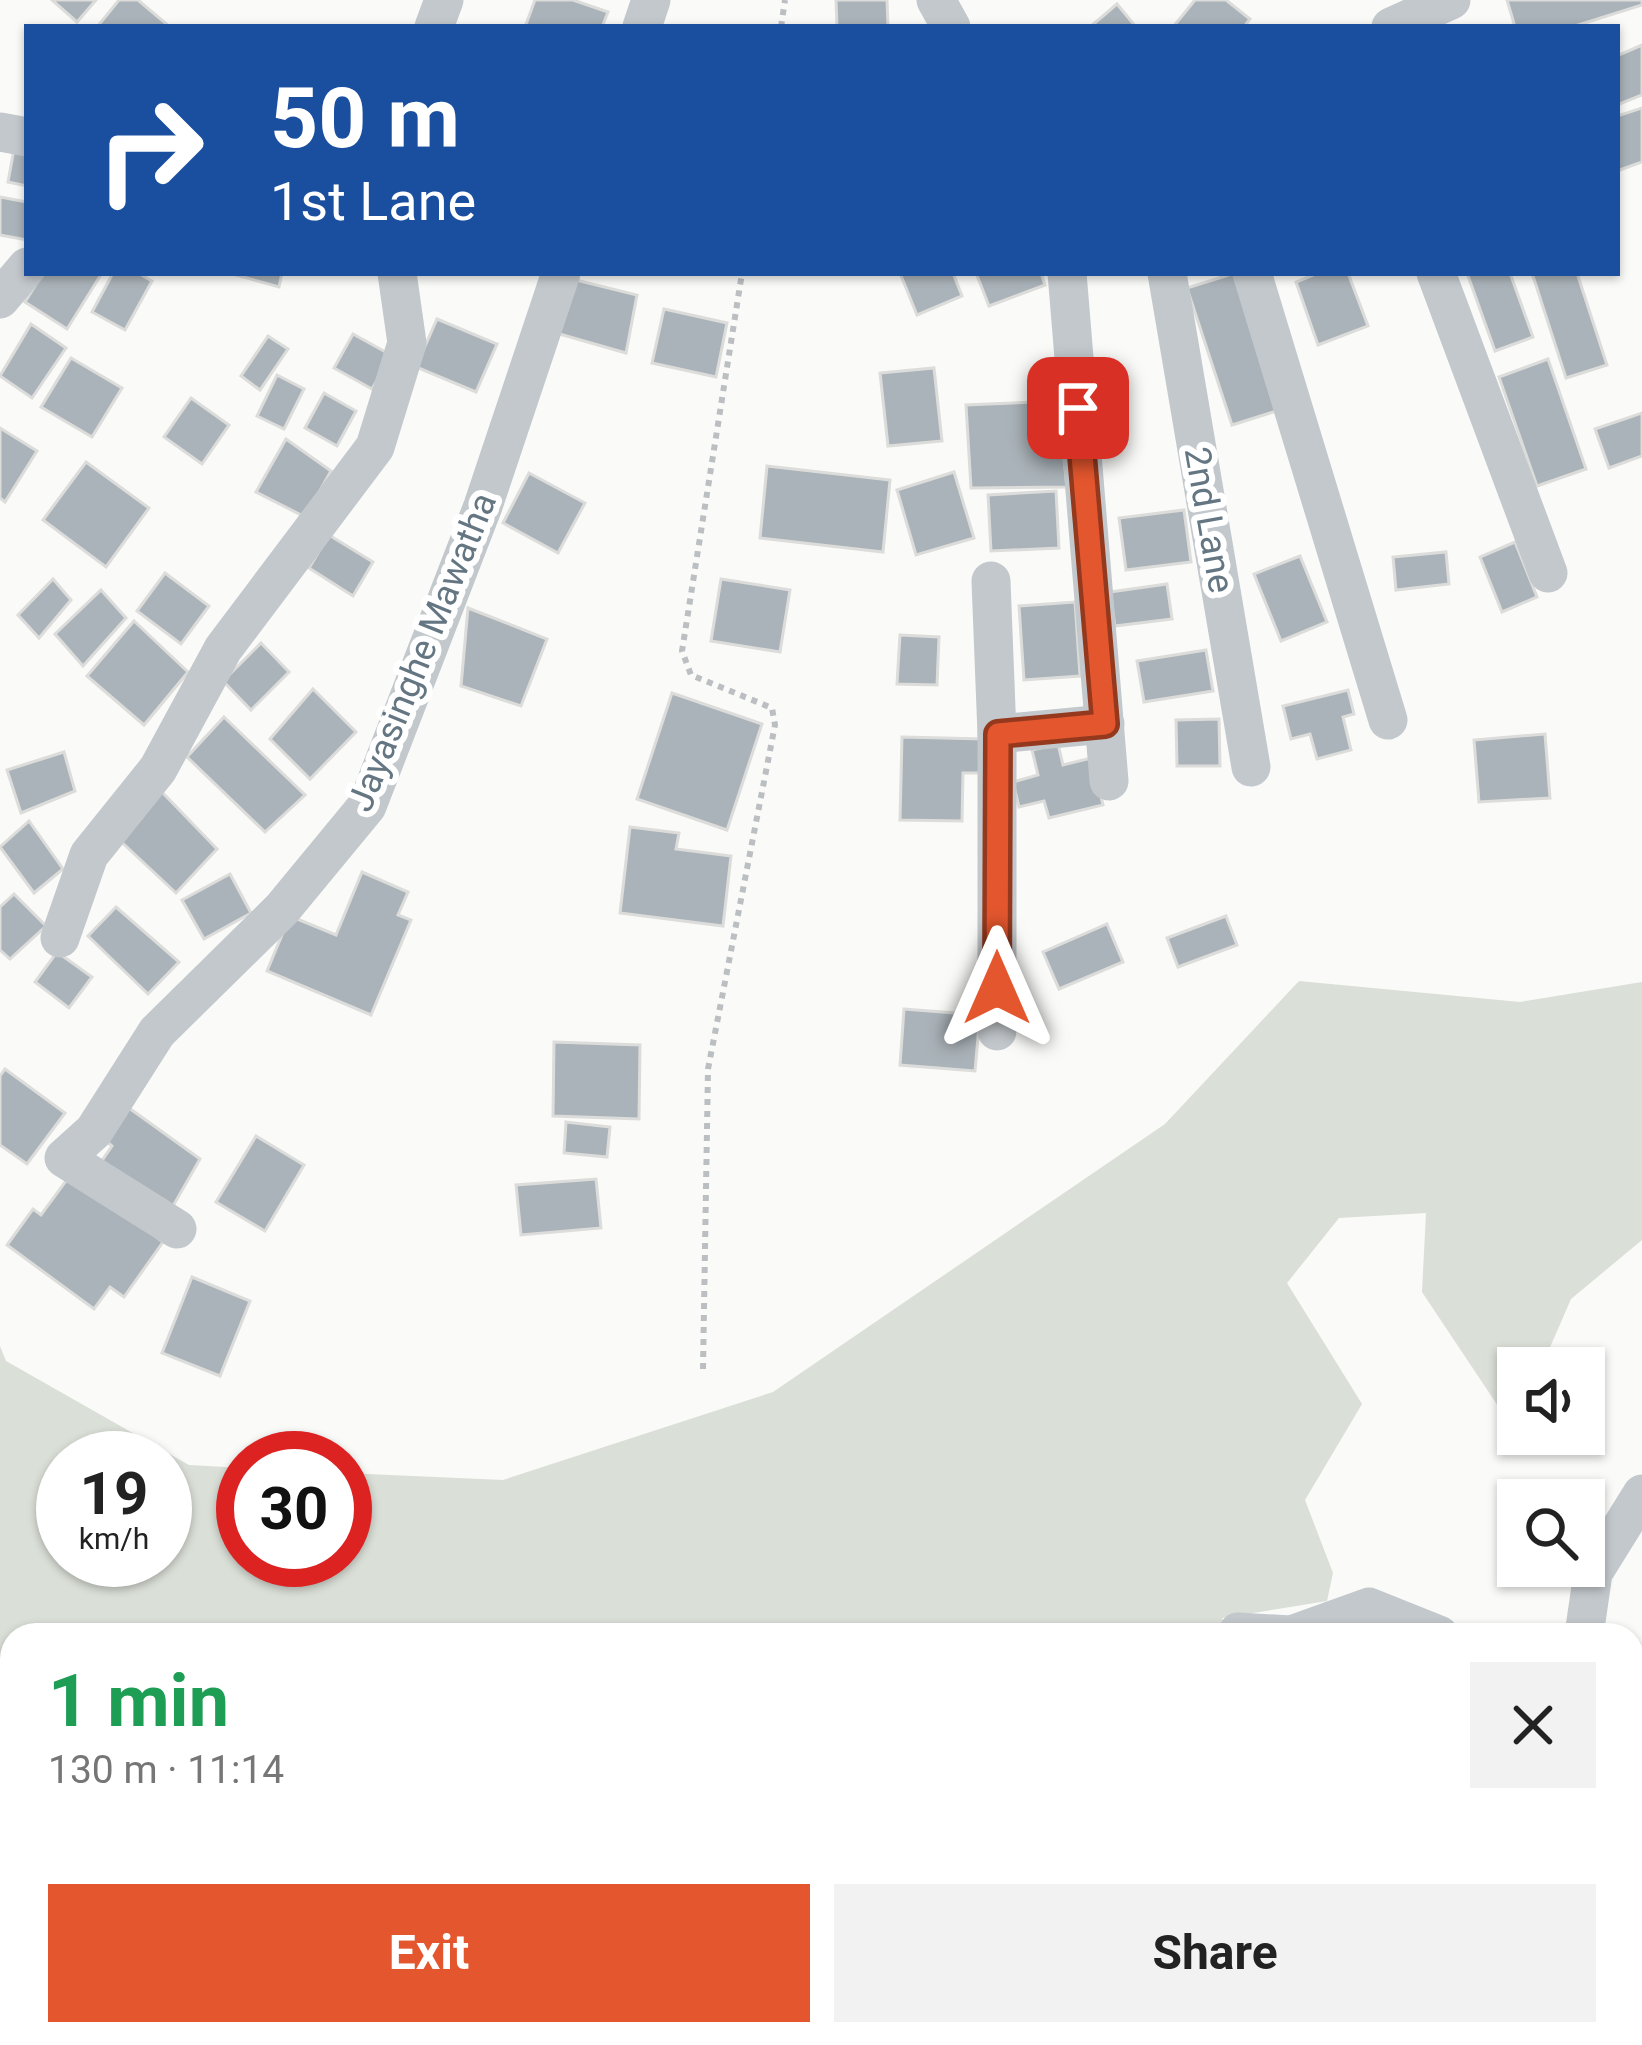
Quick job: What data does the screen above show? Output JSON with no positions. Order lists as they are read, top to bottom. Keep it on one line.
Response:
{"streets":{"street":["2nd Lane","Jayasinghe Mawatha"]},"page":{"turn":["50 m","1st Lane"],"speed":"19 km/h","limit":"30","heading":["1 min","130 m · 11:14"],"buttons":["Exit","Share"]}}
